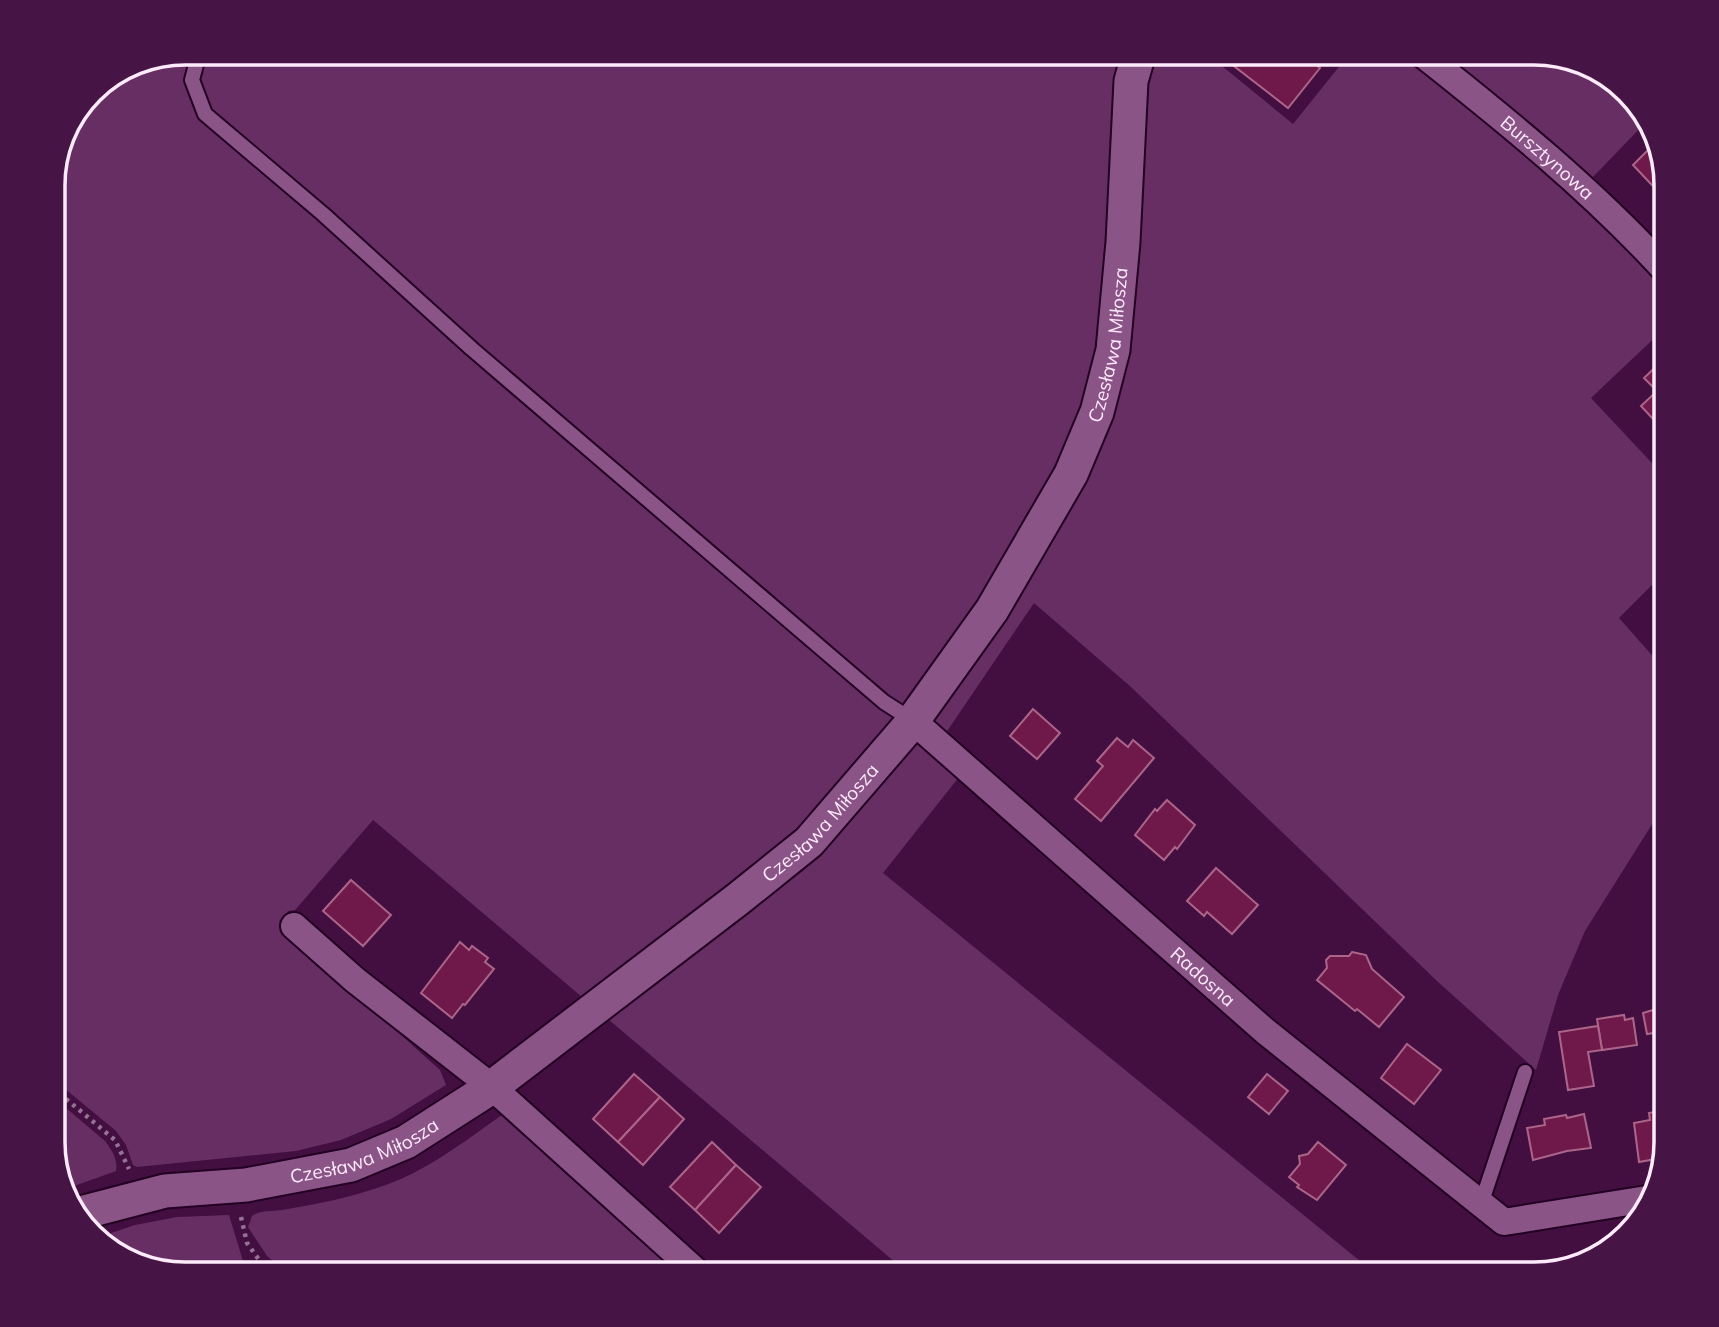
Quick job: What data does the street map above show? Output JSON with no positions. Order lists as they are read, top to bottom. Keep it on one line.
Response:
{"streets":{"street":["Bursztynowa","Czesława Miłosza","Radosna"]},"crossings":[["Czesława Miłosza","Radosna"]]}
